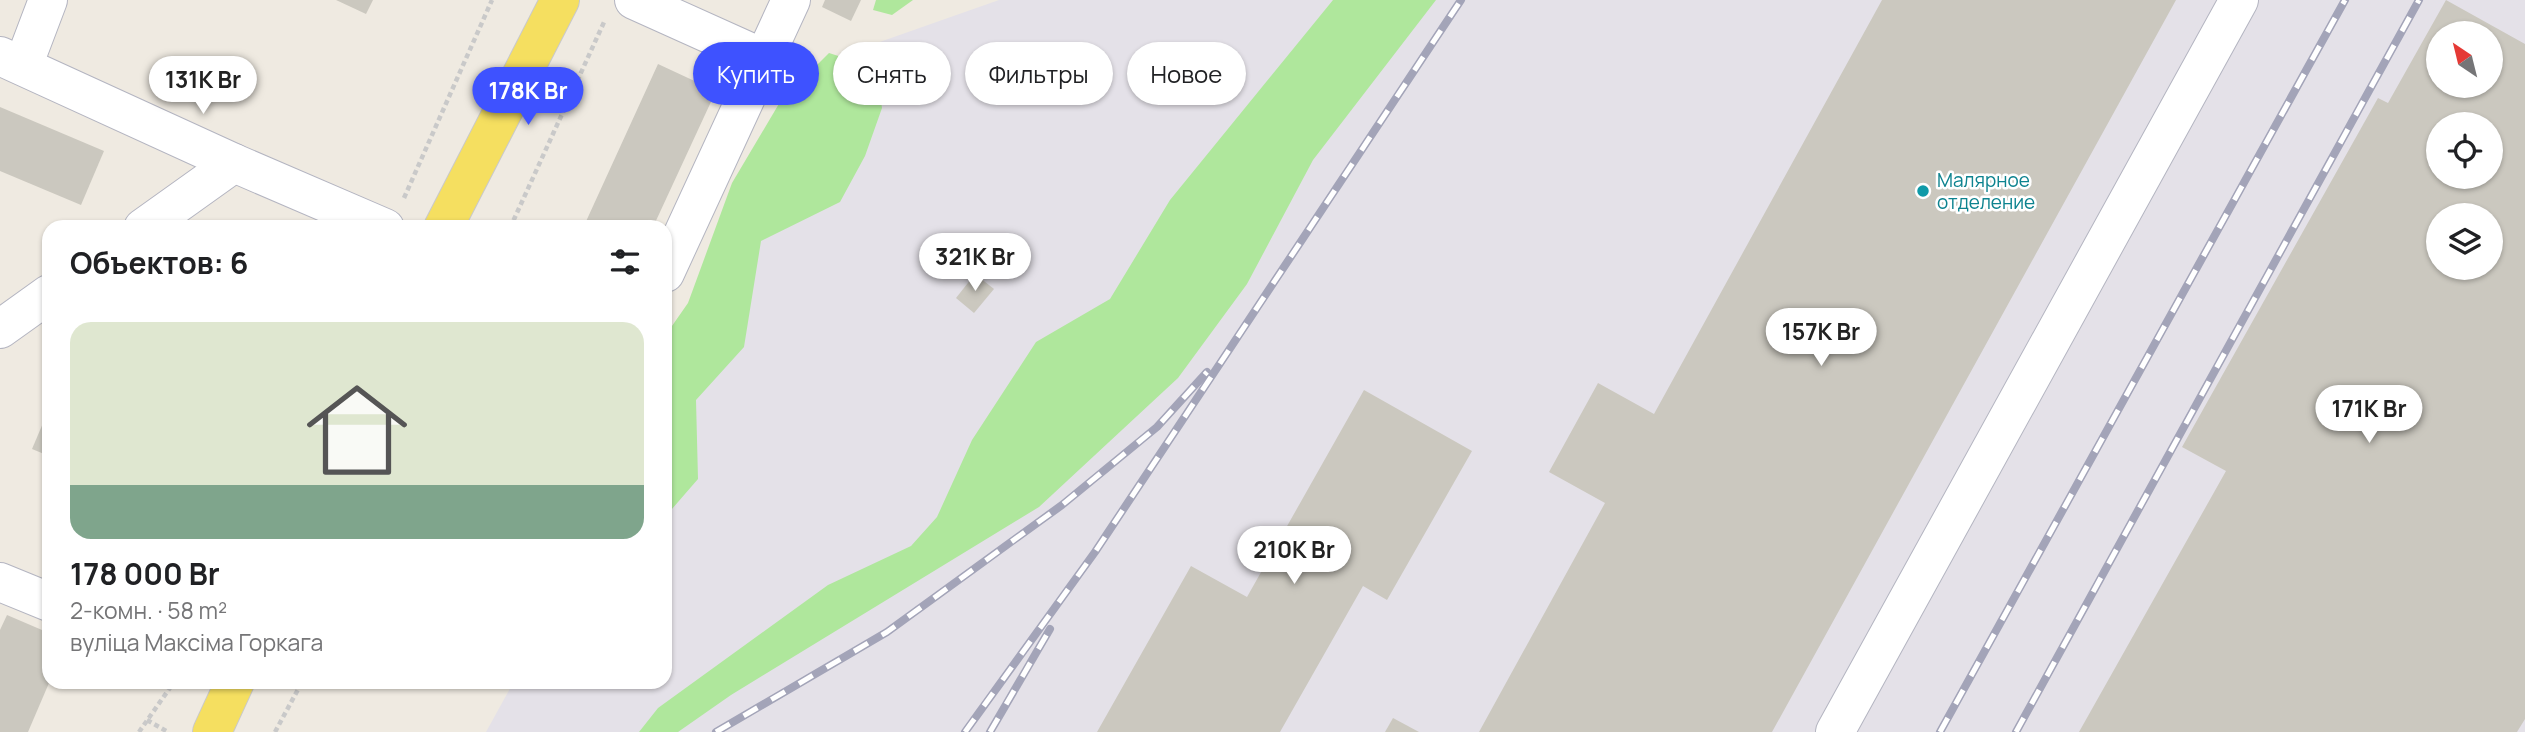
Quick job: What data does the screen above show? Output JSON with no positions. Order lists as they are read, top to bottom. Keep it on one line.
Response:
{"places":["Малярное отделение"],"north":"top left","page":{"chip":["Купить","Снять","Фильтры","Новое"],"price":["131K Br","178K Br","321K Br","157K Br","171K Br","210K Br"],"heading":"Объектов: 6","list":[{"name":"178 000 Br","note":"2-комн. · 58 m² · вуліца Максіма Горкага"}]}}
